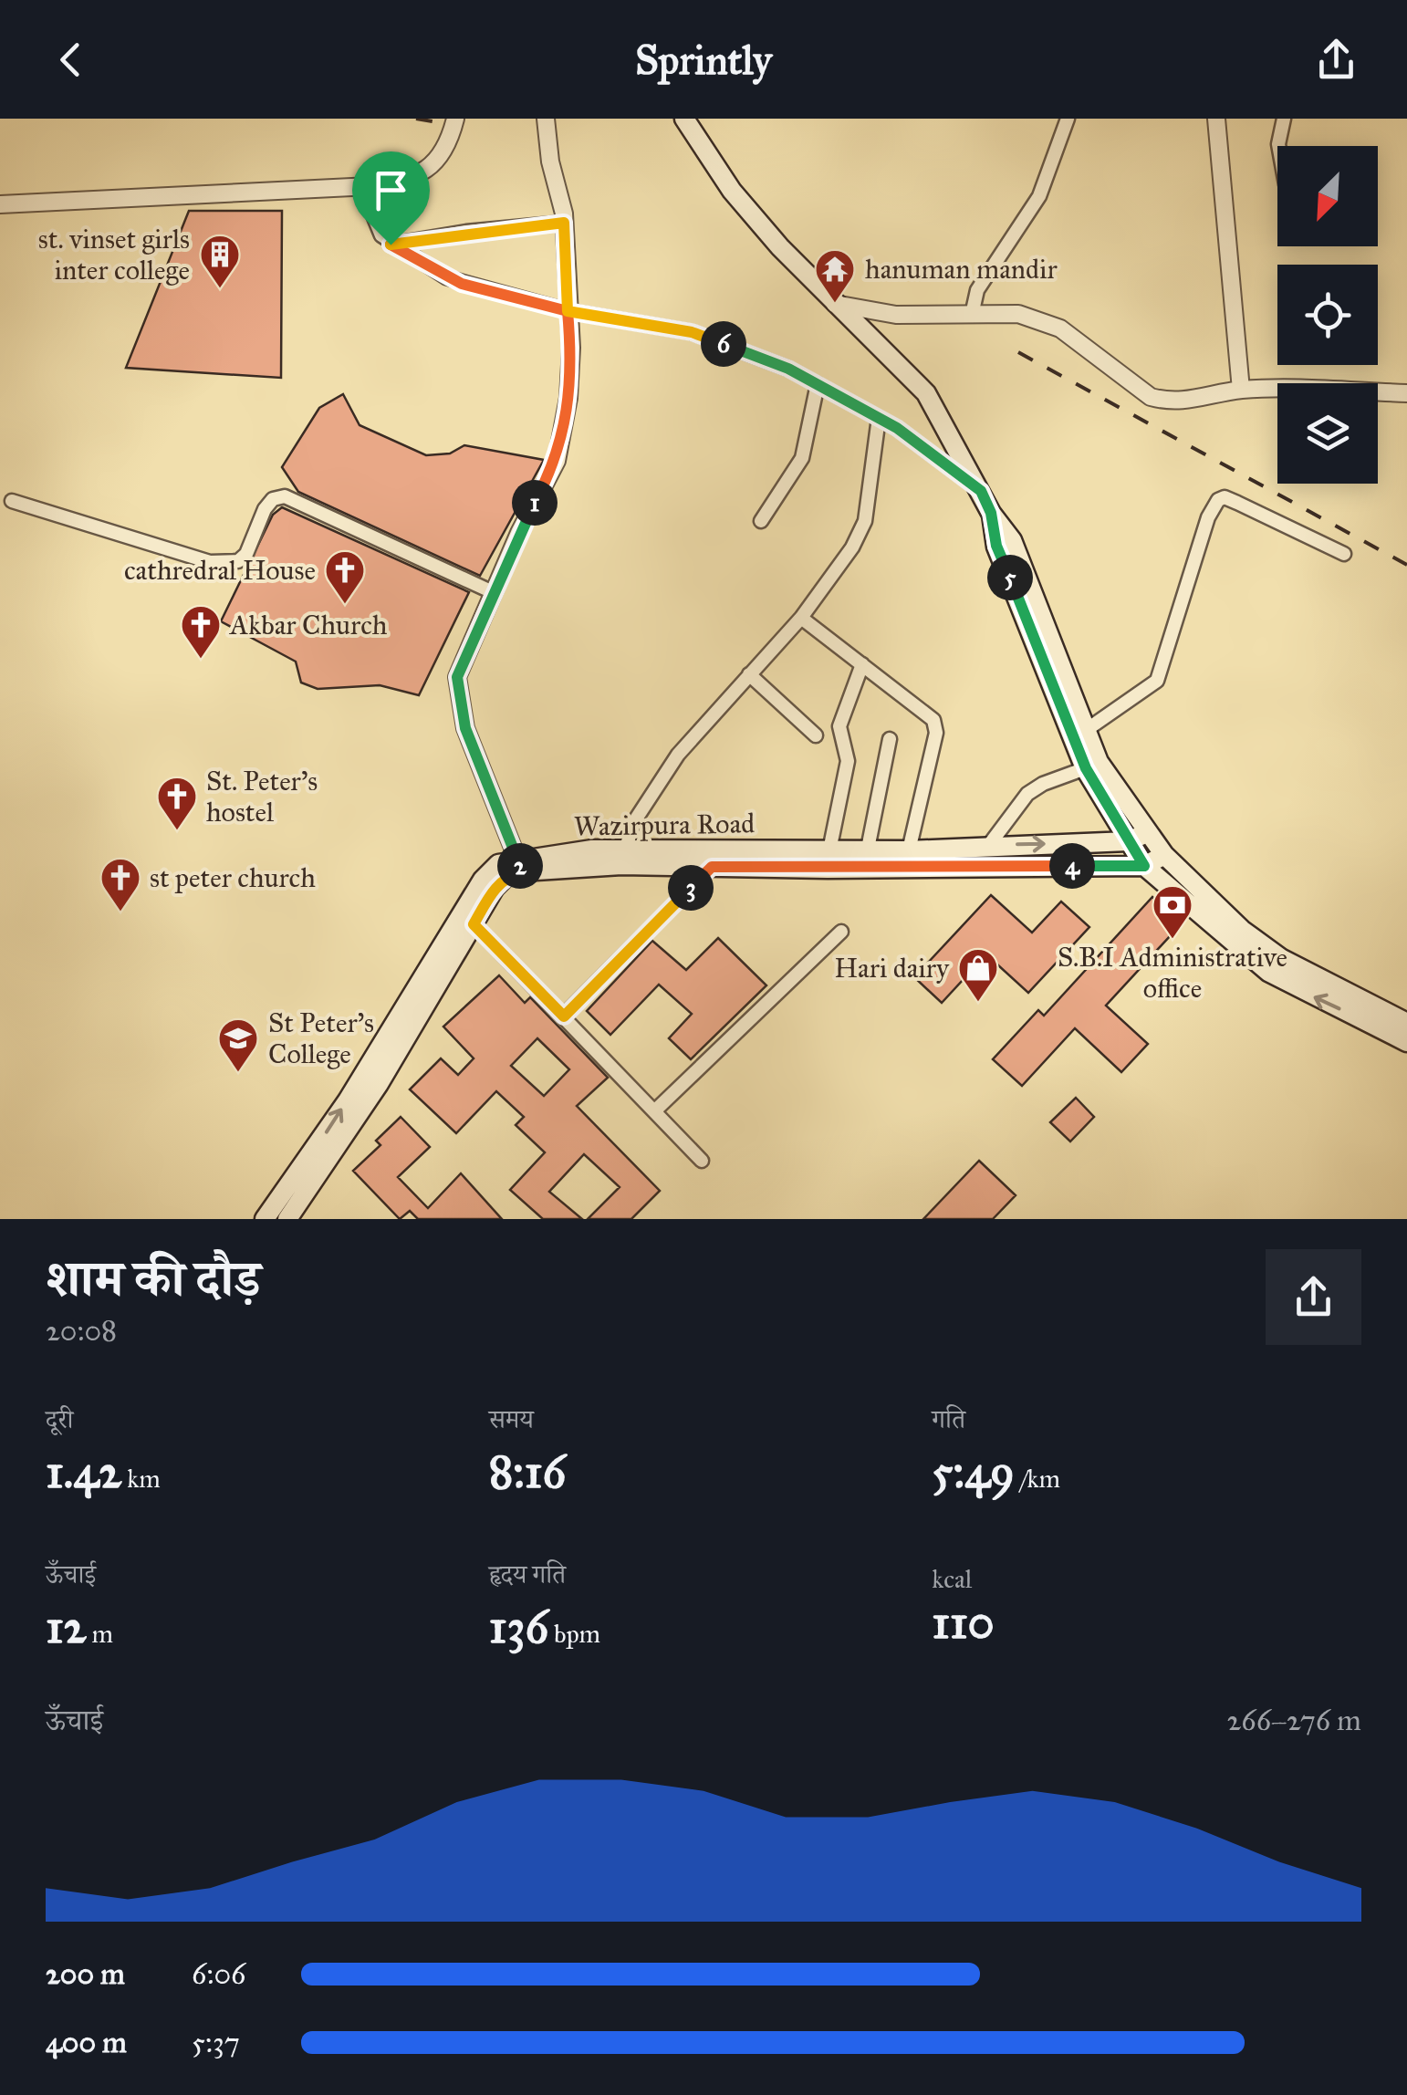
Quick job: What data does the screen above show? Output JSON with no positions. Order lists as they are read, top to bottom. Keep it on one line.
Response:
{"streets":{"main road":["Wazirpura Road"]},"places":{"building":["st. vinset girls inter college"],"temple":["hanuman mandir"],"church":["cathredral House","Akbar Church","St. Peter's hostel","st peter church"],"bank":["S.B.I Administrative office"],"shop":["Hari dairy"],"school or university":["St Peter's College"]},"north":"bottom left","page":{"header":"Sprintly","pins":["6","1","5","2","4","3"],"heading":["शाम की दौड़","20:08"],"stats":[["दूरी","1.42 km"],["समय","8:16"],["गति","5:49 /km"],["ऊँचाई","12 m"],["हृदय गति","136 bpm"],["kcal","110"]],"chart":["ऊँचाई","266–276 m"],"list":[{"name":"200 m","note":"6:06"},{"name":"400 m","note":"5:37"}]}}
